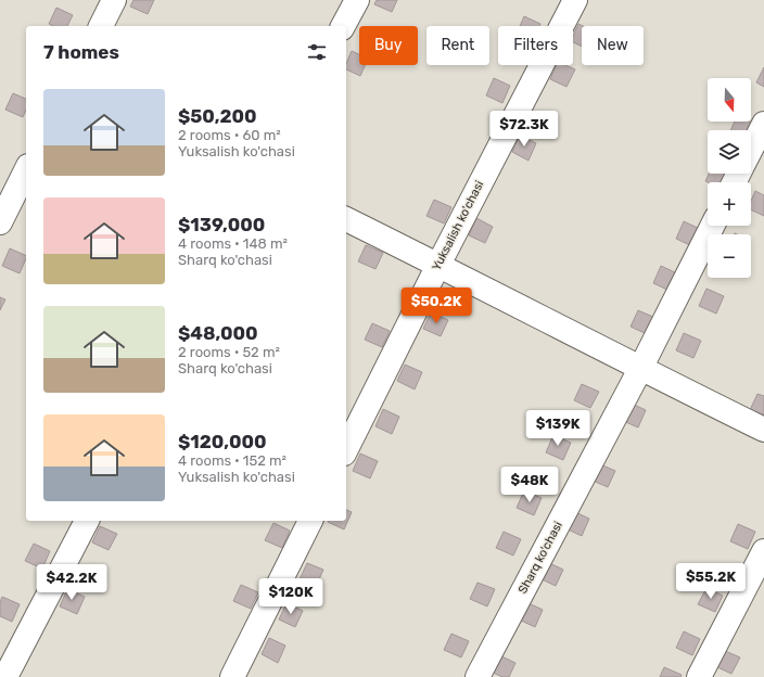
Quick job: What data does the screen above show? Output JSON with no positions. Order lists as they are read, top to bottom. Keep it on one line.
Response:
{"streets":{"street":["Yuksalish ko'chasi","Sharq ko'chasi"]},"north":"bottom","page":{"chip":["Buy","Rent","Filters","New"],"heading":"7 homes","map_buttons":["+","−"],"list":[{"name":"$50,200","note":"2 rooms · 60 m² · Yuksalish ko'chasi"},{"name":"$139,000","note":"4 rooms · 148 m² · Sharq ko'chasi"},{"name":"$48,000","note":"2 rooms · 52 m² · Sharq ko'chasi"},{"name":"$120,000","note":"4 rooms · 152 m² · Yuksalish ko'chasi"}],"price":["$72.3K","$50.2K","$139K","$48K","$55.2K","$42.2K","$120K"]}}
